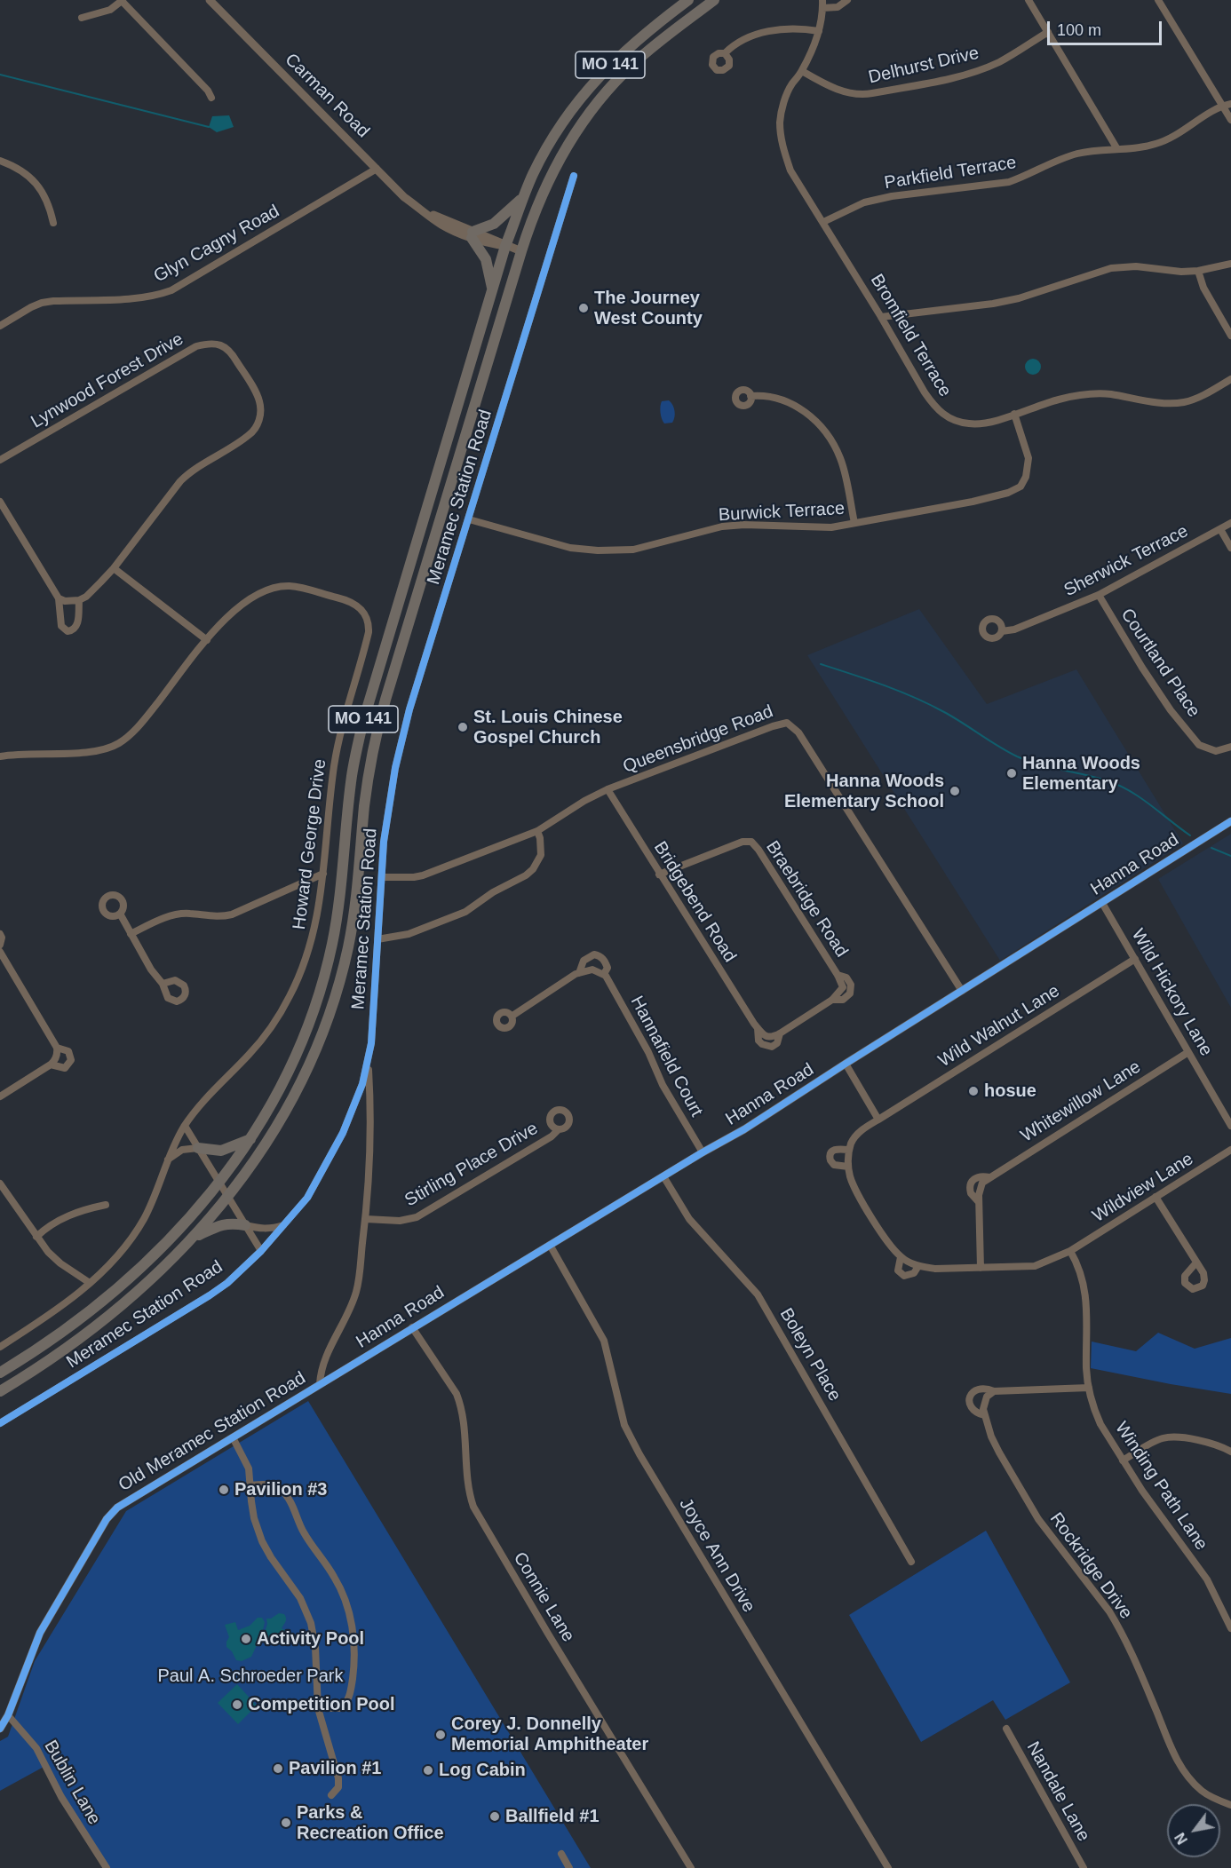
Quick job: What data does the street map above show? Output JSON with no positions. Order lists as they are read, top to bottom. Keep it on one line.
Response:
{"streets":{"highway":["MO 141"],"street":["Delhurst Drive","Carman Road","Parkfield Terrace","Glyn Cagny Road","Bromfield Terrace","Lynwood Forest Drive","Meramec Station Road","Burwick Terrace","Sherwick Terrace","Courtland Place","Queensbridge Road","Howard George Drive","Hanna Road","Braebridge Road","Bridgebend Road","Wild Hickory Lane","Wild Walnut Lane","Hannafield Court","Whitewillow Lane","Stirling Place Drive","Wildview Lane","Boleyn Place","Old Meramec Station Road","Winding Path Lane","Joyce Ann Drive","Rockridge Drive","Connie Lane","Bublin Lane","Nandale Lane"]},"crossings":[["MO 141","Carman Road"],["Delhurst Drive","Bromfield Terrace"],["Carman Road","Glyn Cagny Road"],["Parkfield Terrace","Bromfield Terrace"],["Bromfield Terrace","Burwick Terrace"],["Meramec Station Road","Burwick Terrace"],["Meramec Station Road","Queensbridge Road"],["Meramec Station Road","Old Meramec Station Road"],["Sherwick Terrace","Courtland Place"],["Queensbridge Road","Hanna Road"],["Queensbridge Road","Bridgebend Road"],["Hanna Road","Wild Hickory Lane"],["Hanna Road","Hannafield Court"],["Hanna Road","Boleyn Place"],["Hanna Road","Old Meramec Station Road"],["Hanna Road","Joyce Ann Drive"],["Hanna Road","Connie Lane"],["Braebridge Road","Bridgebend Road"],["Wild Hickory Lane","Wild Walnut Lane"],["Wild Hickory Lane","Whitewillow Lane"],["Stirling Place Drive","Old Meramec Station Road"],["Wildview Lane","Winding Path Lane"],["Old Meramec Station Road","Bublin Lane"]],"parks":["Paul A. Schroeder Park"],"places":["The Journey West County","St. Louis Chinese Gospel Church","Hanna Woods Elementary","Hanna Woods Elementary School","hosue","Pavilion #3","Activity Pool","Competition Pool","Corey J. Donnelly Memorial Amphitheater","Pavilion #1","Log Cabin","Ballfield #1","Parks & Recreation Office"],"scale_bar":"100 m","north":"bottom left"}
